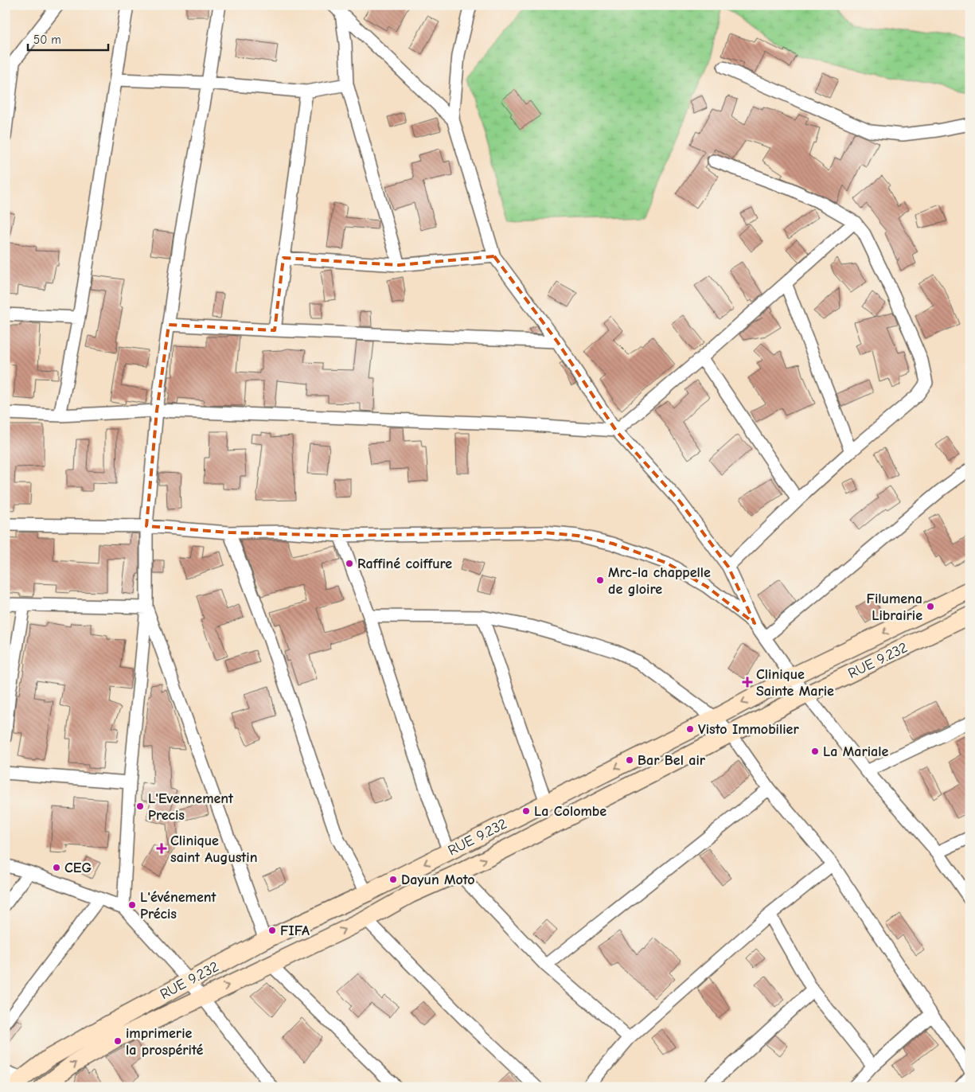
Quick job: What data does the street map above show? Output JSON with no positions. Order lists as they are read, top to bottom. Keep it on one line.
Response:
{"streets":{"street":["RUE 9.232"]},"places":{"other":["Raffiné coiffure","Mrc-la chappelle de gloire","Filumena Librairie","Visto Immobilier","La Mariale","Bar Bel air","L'Evennement Precis","La Colombe","CEG","Dayun Moto","L'événement Précis","FIFA","imprimerie la prospérité"],"health":["Clinique Sainte Marie","Clinique saint Augustin"]},"scale_bar":"50 m"}
